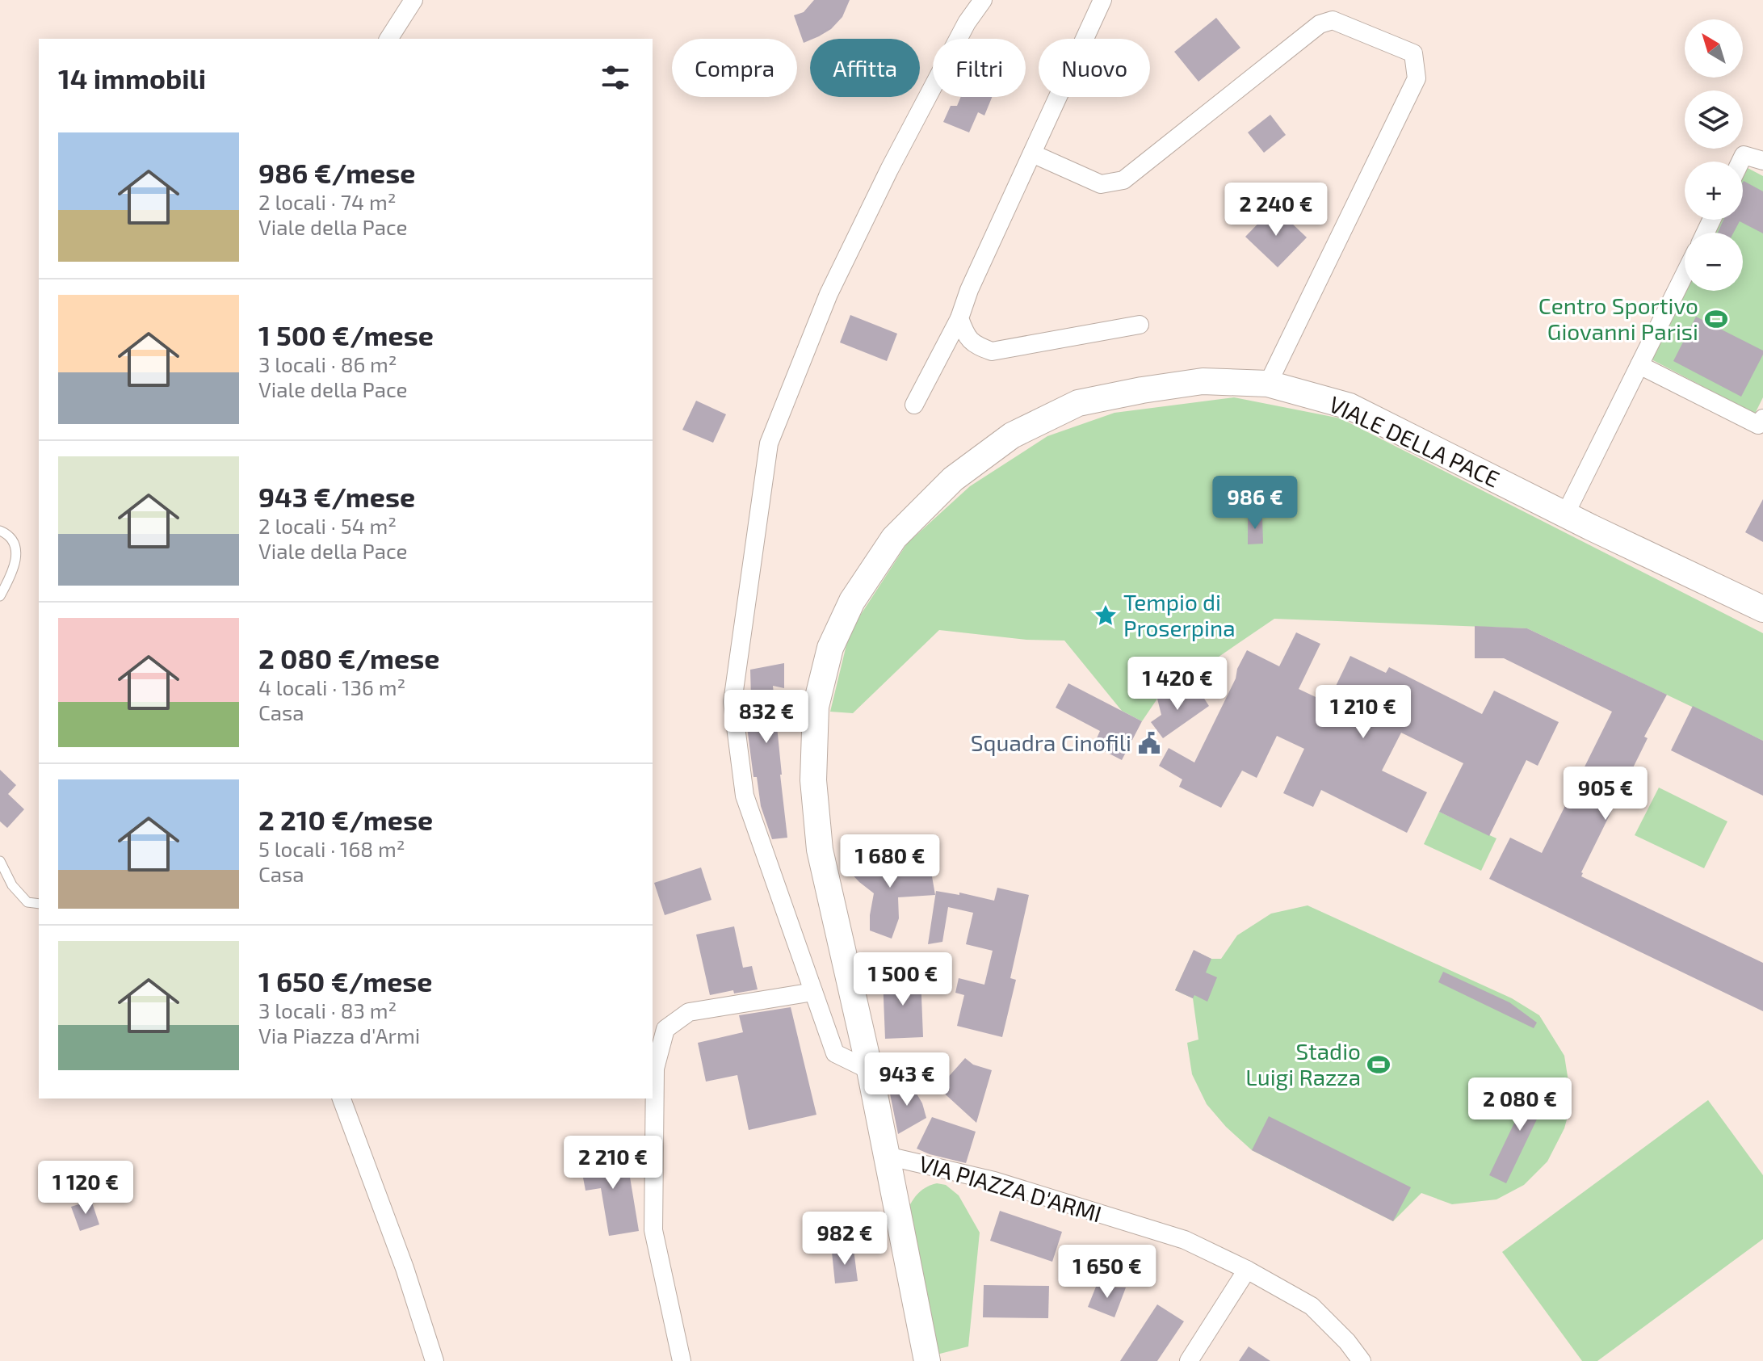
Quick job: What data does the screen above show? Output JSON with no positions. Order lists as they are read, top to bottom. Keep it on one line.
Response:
{"streets":{"main road":["VIALE DELLA PACE"],"street":["VIA PIAZZA D'ARMI"]},"crossings":[["VIALE DELLA PACE","VIA PIAZZA D'ARMI"]],"places":{"sports":["Centro Sportivo Giovanni Parisi","Stadio Luigi Razza"],"place":["Tempio di Proserpina"],"public building":["Squadra Cinofili"]},"north":"top left","page":{"map_buttons":["+","−"],"chip":["Compra","Affitta","Filtri","Nuovo"],"heading":"14 immobili","list":[{"name":"986 €/mese","note":"2 locali · 74 m² · Viale della Pace"},{"name":"1 500 €/mese","note":"3 locali · 86 m² · Viale della Pace"},{"name":"943 €/mese","note":"2 locali · 54 m² · Viale della Pace"},{"name":"2 080 €/mese","note":"4 locali · 136 m² · Casa"},{"name":"2 210 €/mese","note":"5 locali · 168 m² · Casa"},{"name":"1 650 €/mese","note":"3 locali · 83 m² · Via Piazza d'Armi"}],"price":["2 240 €","986 €","1 420 €","1 210 €","832 €","905 €","1 680 €","1 500 €","943 €","2 080 €","2 210 €","1 120 €","982 €","1 650 €"]}}
